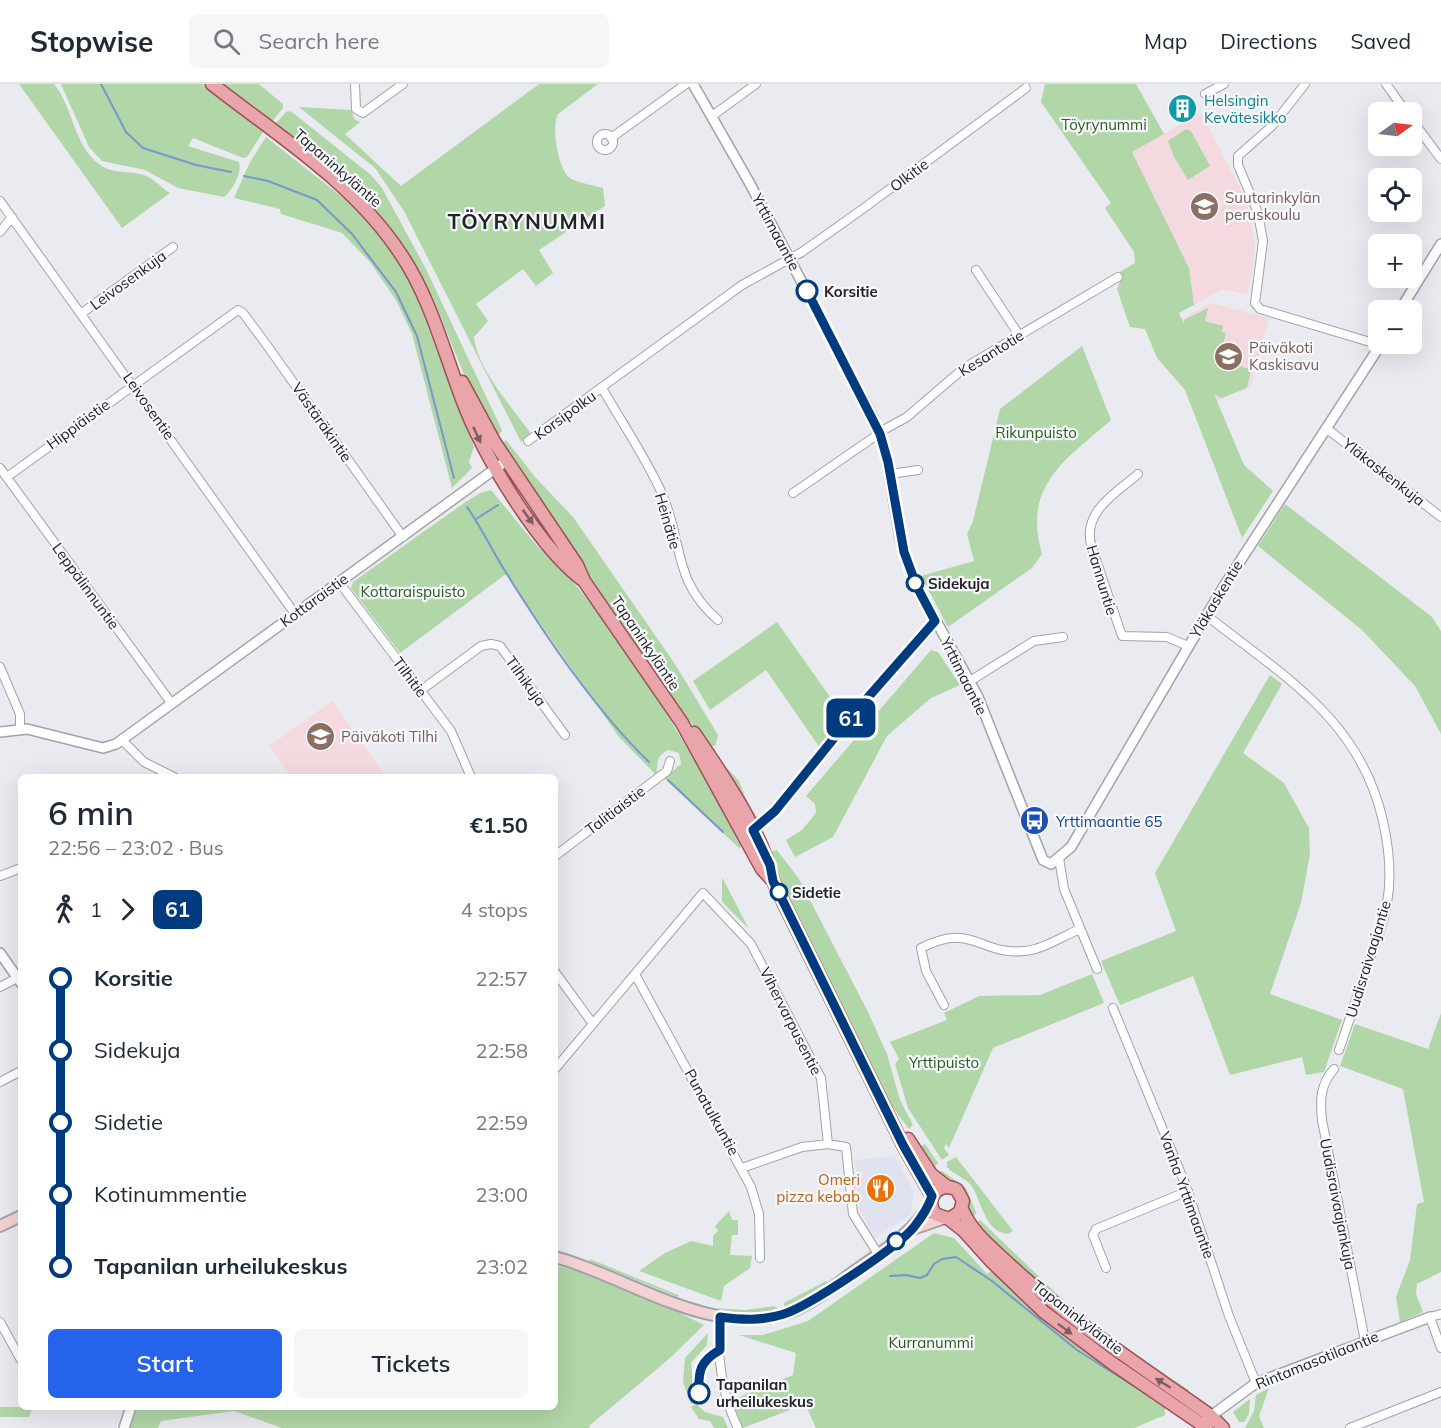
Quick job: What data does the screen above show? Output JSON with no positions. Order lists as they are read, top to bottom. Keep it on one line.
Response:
{"streets":{"main road":["Tapaninkyläntie"],"street":["Olkitie","Yrttimaantie","Leivosenkuja","Kesantotie","Leivosentie","Korsipolku","Västäräkintie","Hippiäistie","Yläkaskenkuja","Heinätie","Hannuntie","Leppälinnuntie","Yläkaskentie","Kottaraistie","Tilhitie","Tilhikuja","Talitiaistie","Uudisraivaajantie","Vihervarpusentie","Punatulkuntie","Vanha Yrttimaantie","Uudisraivaajankuja","Rintamasotilaantie"]},"crossings":[["Tapaninkyläntie","Kottaraistie"],["Tapaninkyläntie","Rintamasotilaantie"],["Olkitie","Yrttimaantie"],["Yrttimaantie","Kesantotie"],["Yrttimaantie","Yläkaskentie"],["Leivosenkuja","Leivosentie"],["Leivosentie","Hippiäistie"],["Leivosentie","Kottaraistie"],["Korsipolku","Heinätie"],["Västäräkintie","Hippiäistie"],["Västäräkintie","Kottaraistie"],["Hippiäistie","Leppälinnuntie"],["Yläkaskenkuja","Yläkaskentie"],["Hannuntie","Yläkaskentie"],["Leppälinnuntie","Kottaraistie"],["Yläkaskentie","Uudisraivaajantie"],["Kottaraistie","Tilhitie"],["Tilhitie","Tilhikuja"],["Vihervarpusentie","Punatulkuntie"],["Vanha Yrttimaantie","Rintamasotilaantie"],["Uudisraivaajankuja","Rintamasotilaantie"]],"districts":["TÖYRYNUMMI"],"parks":["Töyrynummi","Rikunpuisto","Kottaraispuisto","Yrttipuisto","Kurranummi"],"places":{"building":["Helsingin Kevätesikko"],"school or university":["Suutarinkylän peruskoulu","Päiväkoti Kaskisavu","Päiväkoti Tilhi"],"other":["Korsitie","Sidekuja","Sidetie","Tapanilan urheilukeskus"],"bus stop":["Yrttimaantie 65"],"restaurant":["Omeri pizza kebab"]},"lines":["bus line 61"],"north":"right","page":{"header":"Stopwise","search":"Search here","nav":["Map","Directions","Saved"],"on_map":"61","map_buttons":["+","−"],"heading":["6 min","22:56 – 23:02 · Bus","€1.50"],"legs":["1","61","4 stops"],"list":[{"name":"Korsitie","value":"22:57"},{"name":"Sidekuja","value":"22:58"},{"name":"Sidetie","value":"22:59"},{"name":"Kotinummentie","value":"23:00"},{"name":"Tapanilan urheilukeskus","value":"23:02"}],"buttons":["Start","Tickets"]}}
